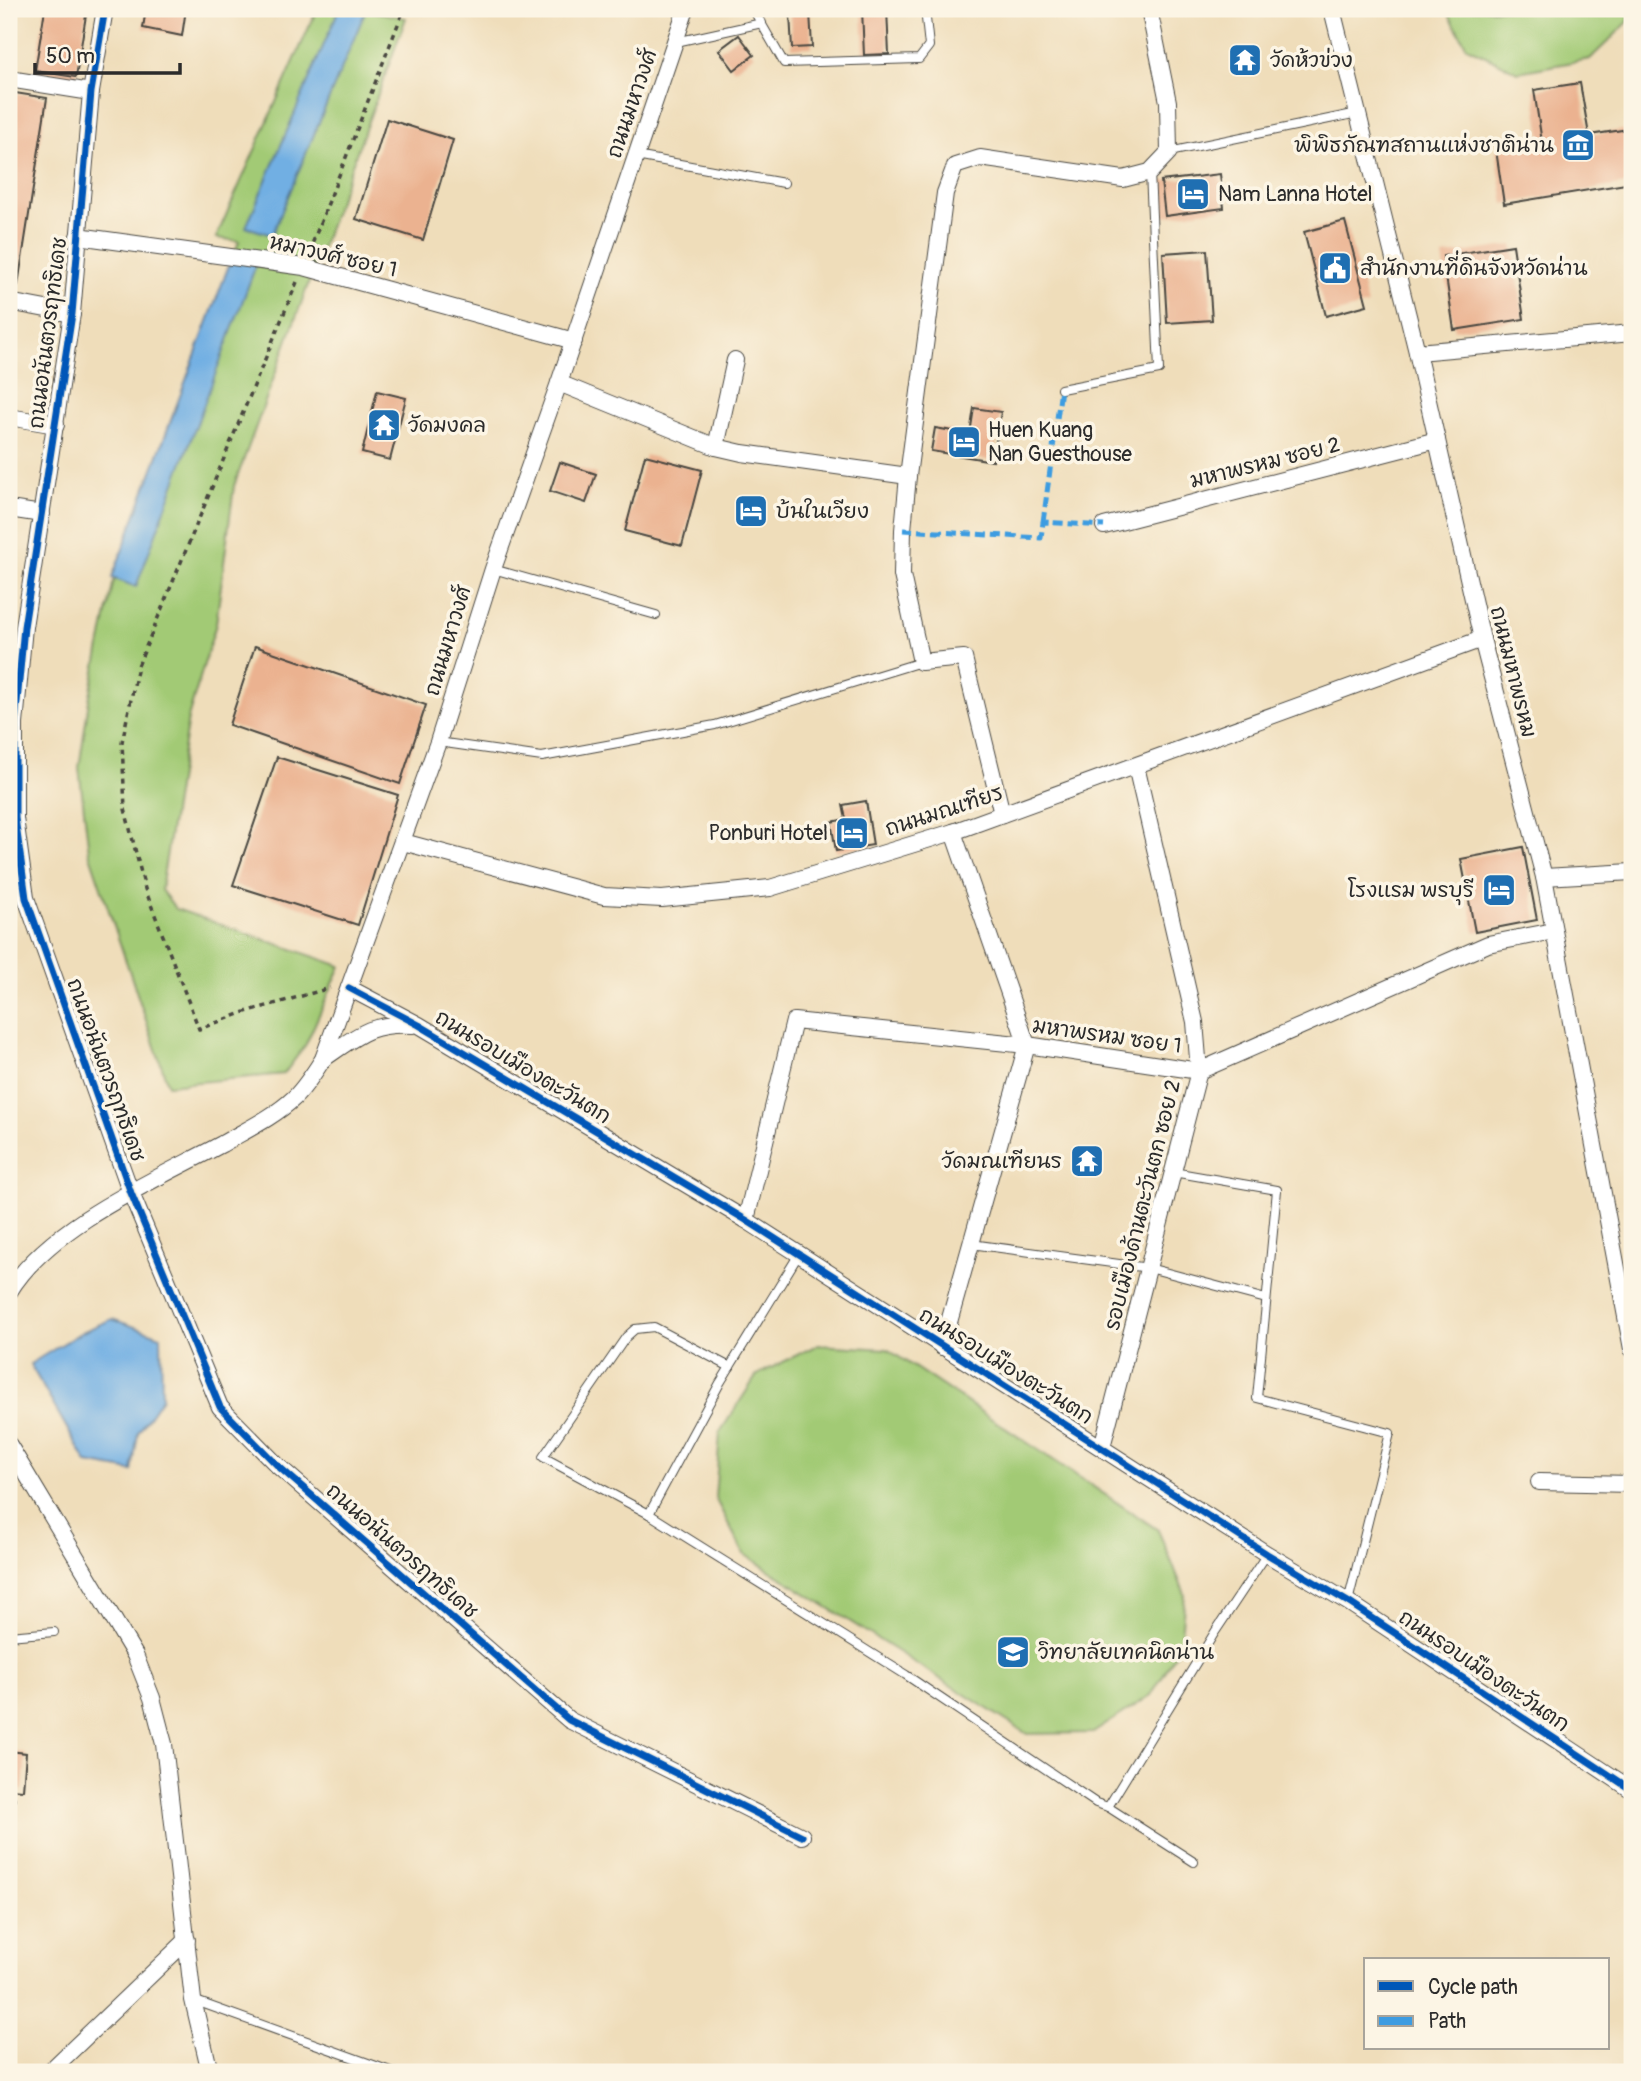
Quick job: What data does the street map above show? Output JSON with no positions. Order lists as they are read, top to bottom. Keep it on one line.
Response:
{"streets":{"street":["ถนนมหาวงศ์","หมาวงศ์ ซอย 1","ถนนอนันตวรฤทธิเดช","มหาพรหม ซอย 2","ถนนมหาพรหม","ถนนมณเฑียร","มหาพรหม ซอย 1","ถนนรอบเมืองตะวันตก","รอบเมืองด้านตะวันตก ซอย 2"]},"crossings":[["ถนนมหาวงศ์","หมาวงศ์ ซอย 1"],["ถนนมหาวงศ์","ถนนอนันตวรฤทธิเดช"],["ถนนมหาวงศ์","ถนนมณเฑียร"],["ถนนมหาวงศ์","ถนนรอบเมืองตะวันตก"],["หมาวงศ์ ซอย 1","ถนนอนันตวรฤทธิเดช"],["มหาพรหม ซอย 2","ถนนมหาพรหม"],["ถนนมหาพรหม","ถนนมณเฑียร"],["ถนนมหาพรหม","มหาพรหม ซอย 1"],["ถนนมณเฑียร","รอบเมืองด้านตะวันตก ซอย 2"],["มหาพรหม ซอย 1","ถนนรอบเมืองตะวันตก"],["มหาพรหม ซอย 1","รอบเมืองด้านตะวันตก ซอย 2"],["ถนนรอบเมืองตะวันตก","รอบเมืองด้านตะวันตก ซอย 2"]],"places":{"temple":["วัดห้วข่วง","วัดมงคล","วัดมณเฑียนร"],"museum":["พิพิธภัณฑสถานแห่งชาติน่าน"],"hotel":["Nam Lanna Hotel","Huen Kuang Nan Guesthouse","บ้นในเวียง","Ponburi Hotel","โรงแรม พรบุรี"],"public building":["สำนักงานที่ดินจังหวัดน่าน"],"school or university":["วิทยาลัยเทคนิคน่าน"]},"legend":["Cycle path","Path"],"scale_bar":"50 m"}
